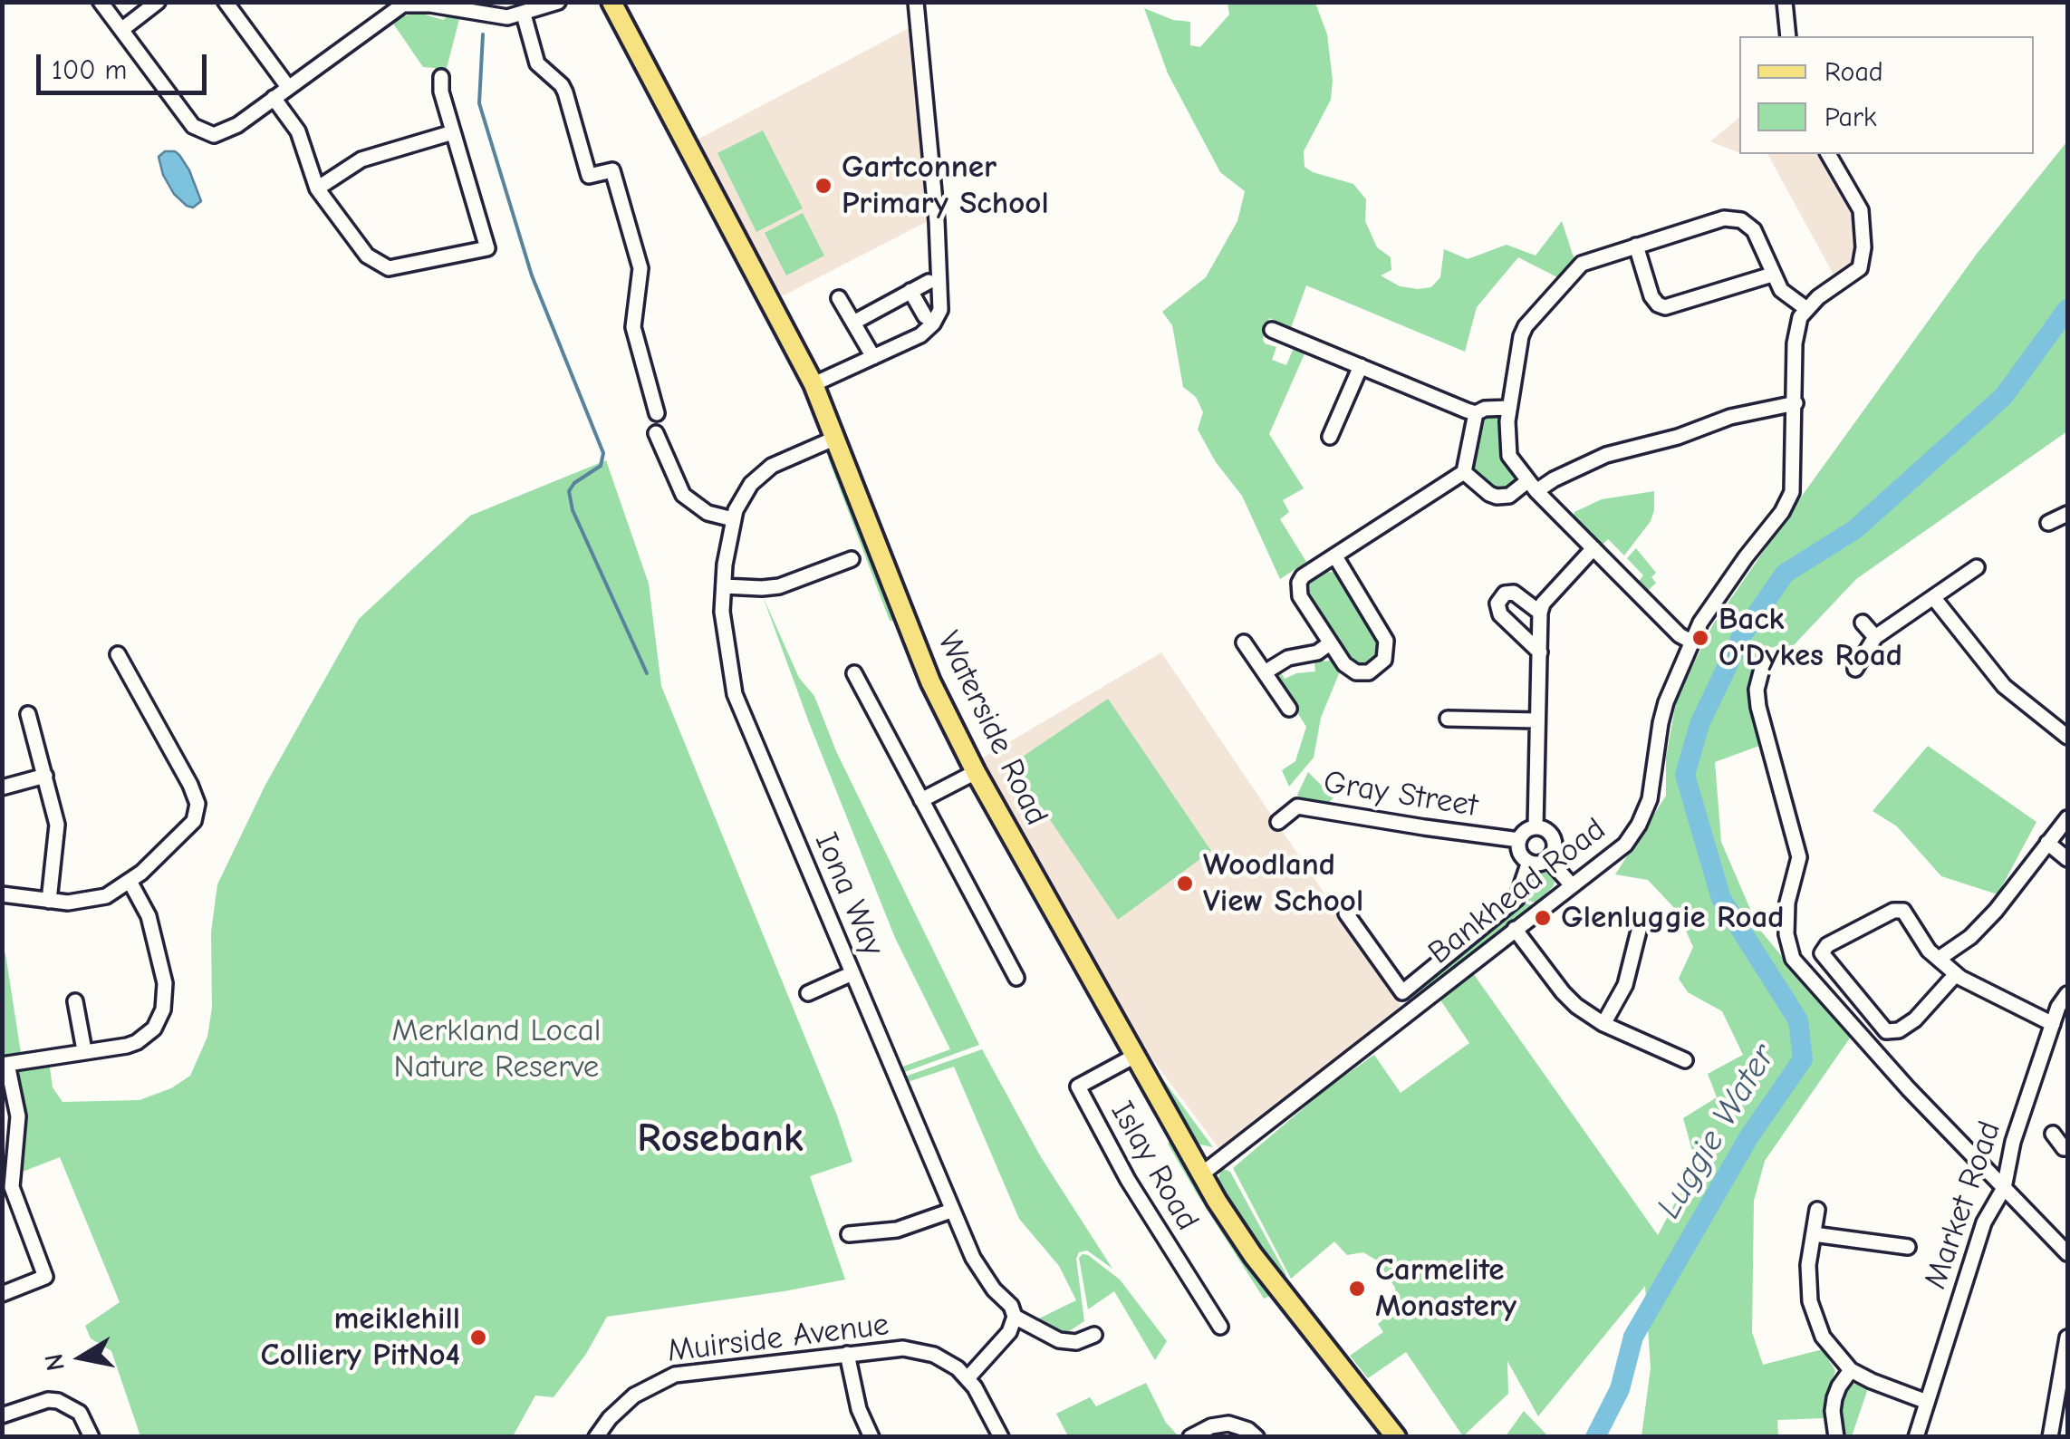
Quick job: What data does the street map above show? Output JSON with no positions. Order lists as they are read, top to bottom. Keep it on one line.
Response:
{"streets":{"main road":["Waterside Road"],"street":["Gray Street","Bankhead Road","Iona Way","Islay Road","Market Road","Muirside Avenue"]},"crossings":[["Waterside Road","Bankhead Road"],["Waterside Road","Iona Way"],["Waterside Road","Islay Road"]],"districts":["Rosebank"],"water":["Luggie Water"],"parks":["Merkland Local Nature Reserve"],"places":["Gartconner Primary School","Back O'Dykes Road","Woodland View School","Glenluggie Road","Carmelite Monastery","meiklehill Colliery PitNo4"],"legend":["Road","Park"],"scale_bar":"100 m","north":"left"}
